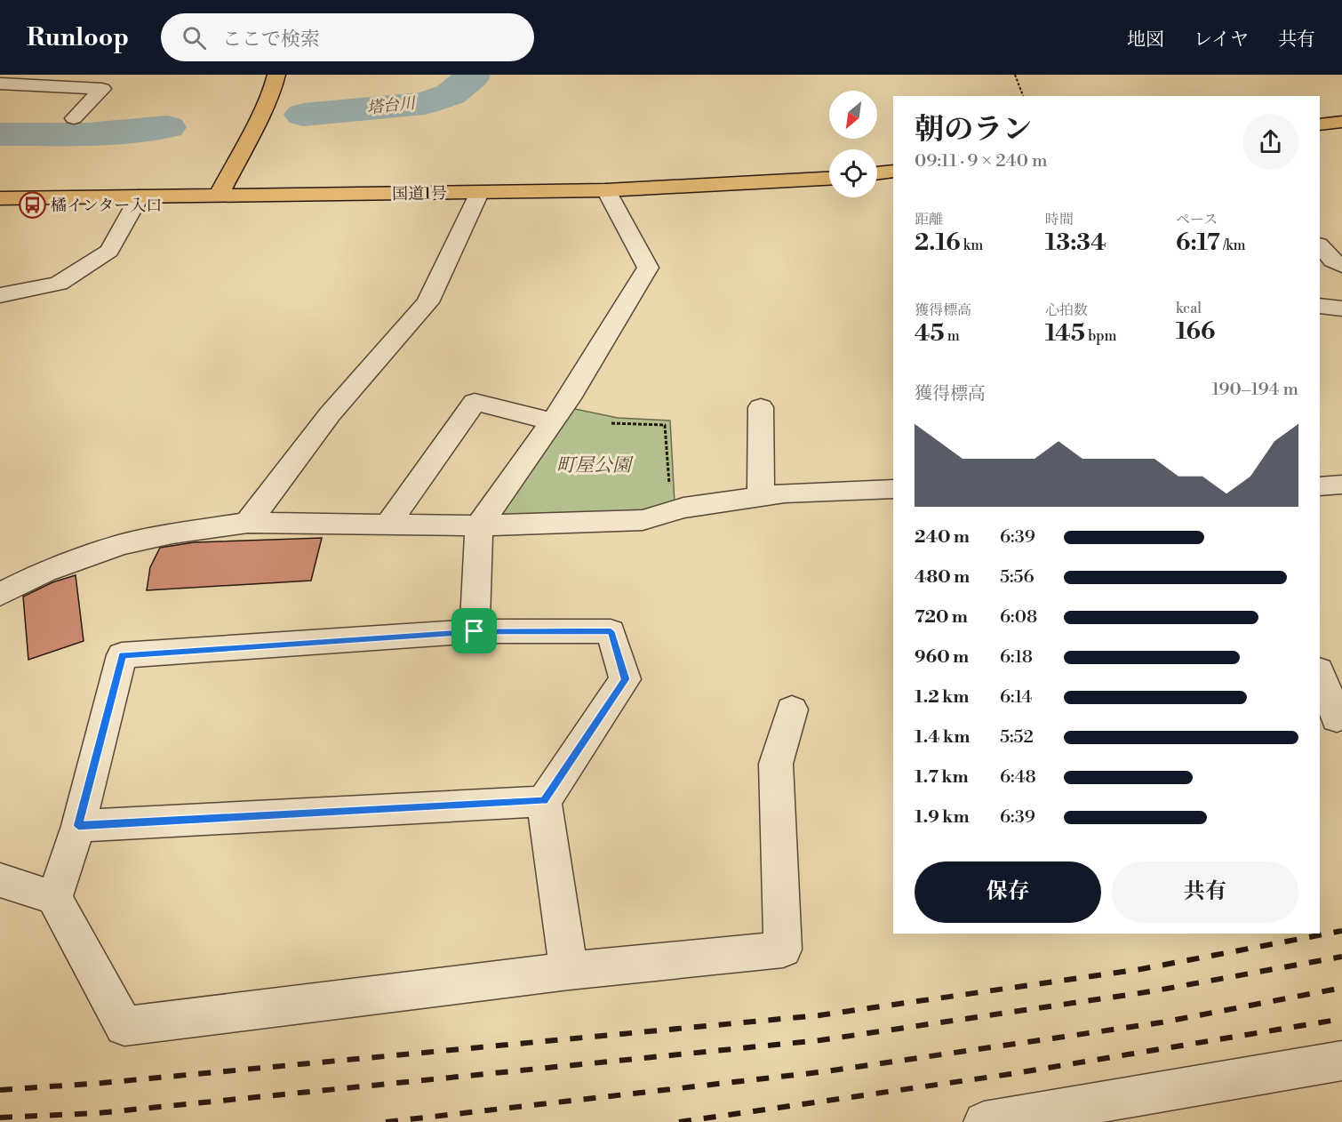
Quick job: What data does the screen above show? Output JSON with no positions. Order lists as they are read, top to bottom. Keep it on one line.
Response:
{"streets":{"highway":["国道1号"]},"water":["塔台川"],"parks":["町屋公園"],"places":{"bus stop":["橘インター入口"]},"north":"bottom left","page":{"header":"Runloop","search":"ここで検索","nav":["地図","レイヤ","共有"],"heading":["朝のラン","09:11 · 9 × 240 m"],"stats":[["距離","2.16 km"],["時間","13:34"],["ペース","6:17 /km"],["獲得標高","45 m"],["心拍数","145 bpm"],["kcal","166"]],"chart":["獲得標高","190–194 m"],"list":[{"name":"240 m","note":"6:39"},{"name":"480 m","note":"5:56"},{"name":"720 m","note":"6:08"},{"name":"960 m","note":"6:18"},{"name":"1.2 km","note":"6:14"},{"name":"1.4 km","note":"5:52"},{"name":"1.7 km","note":"6:48"},{"name":"1.9 km","note":"6:39"}],"buttons":["保存","共有"]}}
